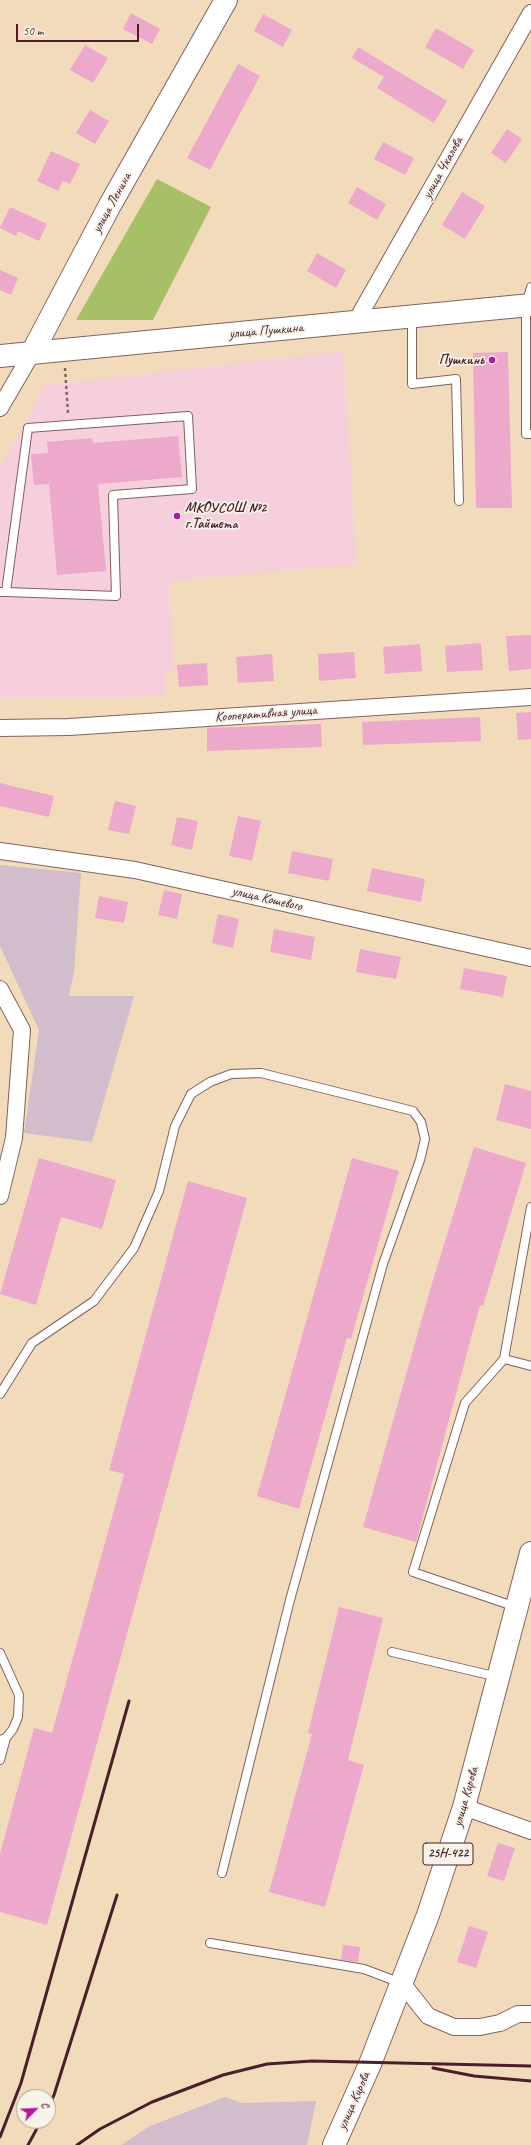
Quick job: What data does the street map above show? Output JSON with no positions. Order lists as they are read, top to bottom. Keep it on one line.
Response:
{"streets":{"main road":["улица Ленина","улица Пушкина","улица Кирова","25Н-422"],"street":["улица Чкалова","Кооперативная улица","улица Кошевого"]},"crossings":[["улица Чкалова","улица Пушкина"],["улица Ленина","улица Пушкина"]],"places":["Пушкинь","МКОУСОШ №2 г.Тайшета"],"scale_bar":"50 m","north":"top right"}
